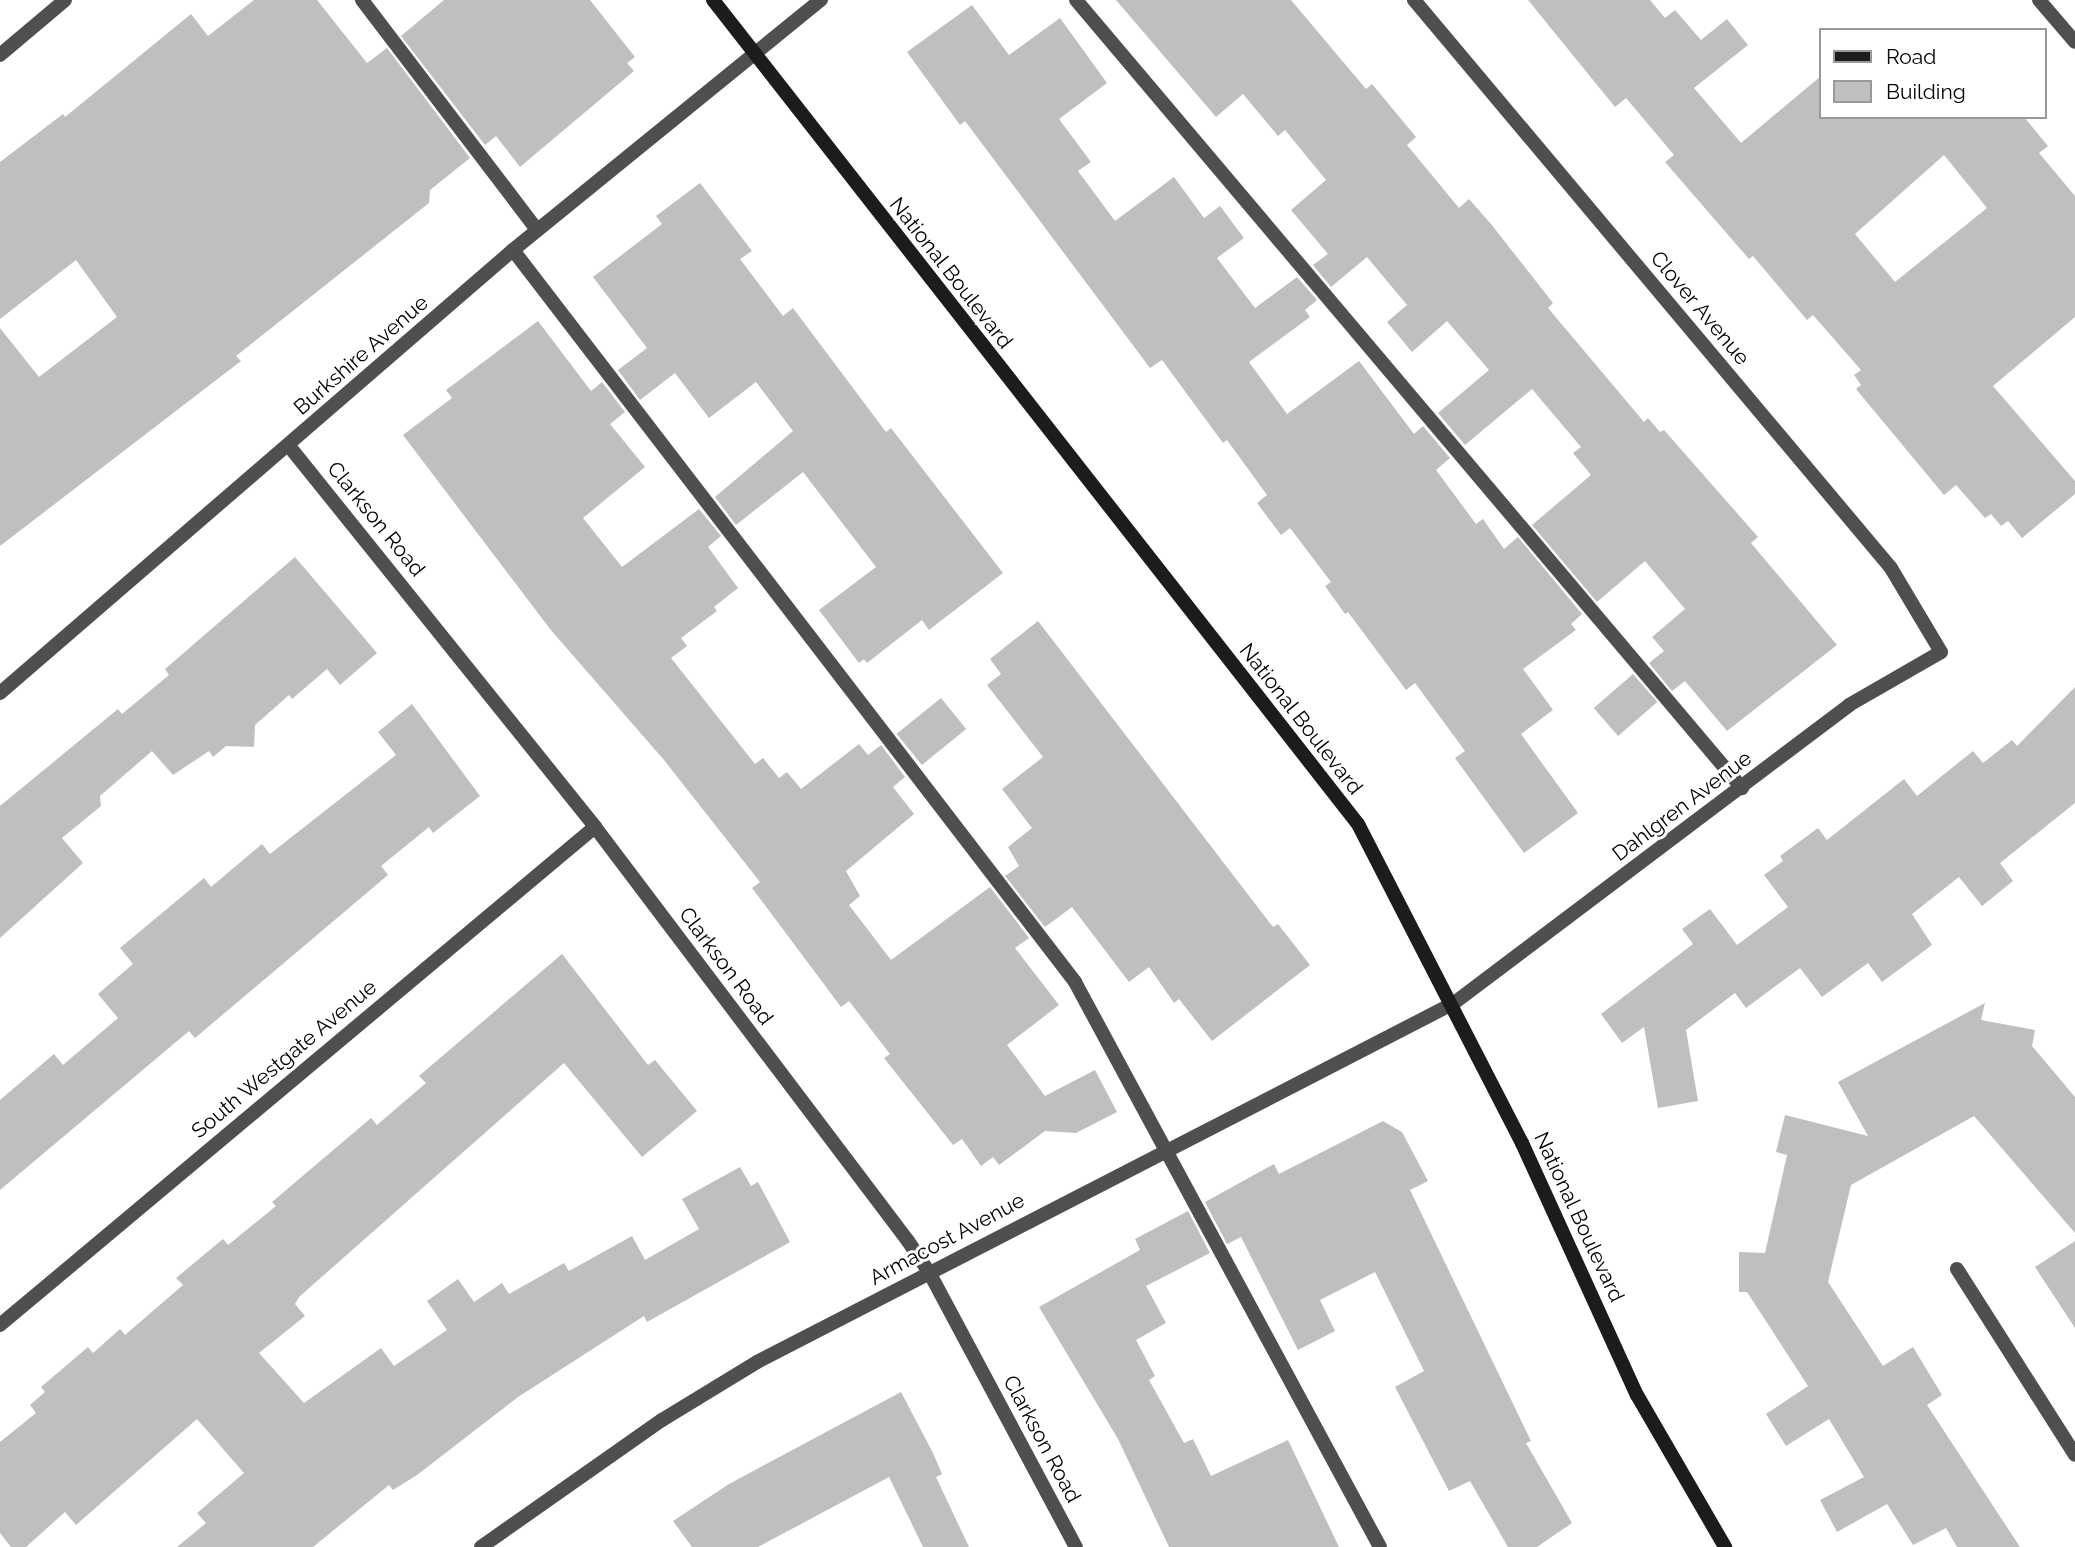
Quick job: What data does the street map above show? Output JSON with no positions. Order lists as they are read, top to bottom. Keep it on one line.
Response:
{"streets":{"main road":["National Boulevard"],"street":["Clover Avenue","Burkshire Avenue","Clarkson Road","Dahlgren Avenue","South Westgate Avenue","Armacost Avenue"]},"crossings":[["National Boulevard","Burkshire Avenue"],["National Boulevard","Dahlgren Avenue"],["National Boulevard","Armacost Avenue"],["Clover Avenue","Dahlgren Avenue"],["Burkshire Avenue","Clarkson Road"],["Clarkson Road","South Westgate Avenue"],["Clarkson Road","Armacost Avenue"],["Dahlgren Avenue","Armacost Avenue"]],"legend":["Road","Building"]}
